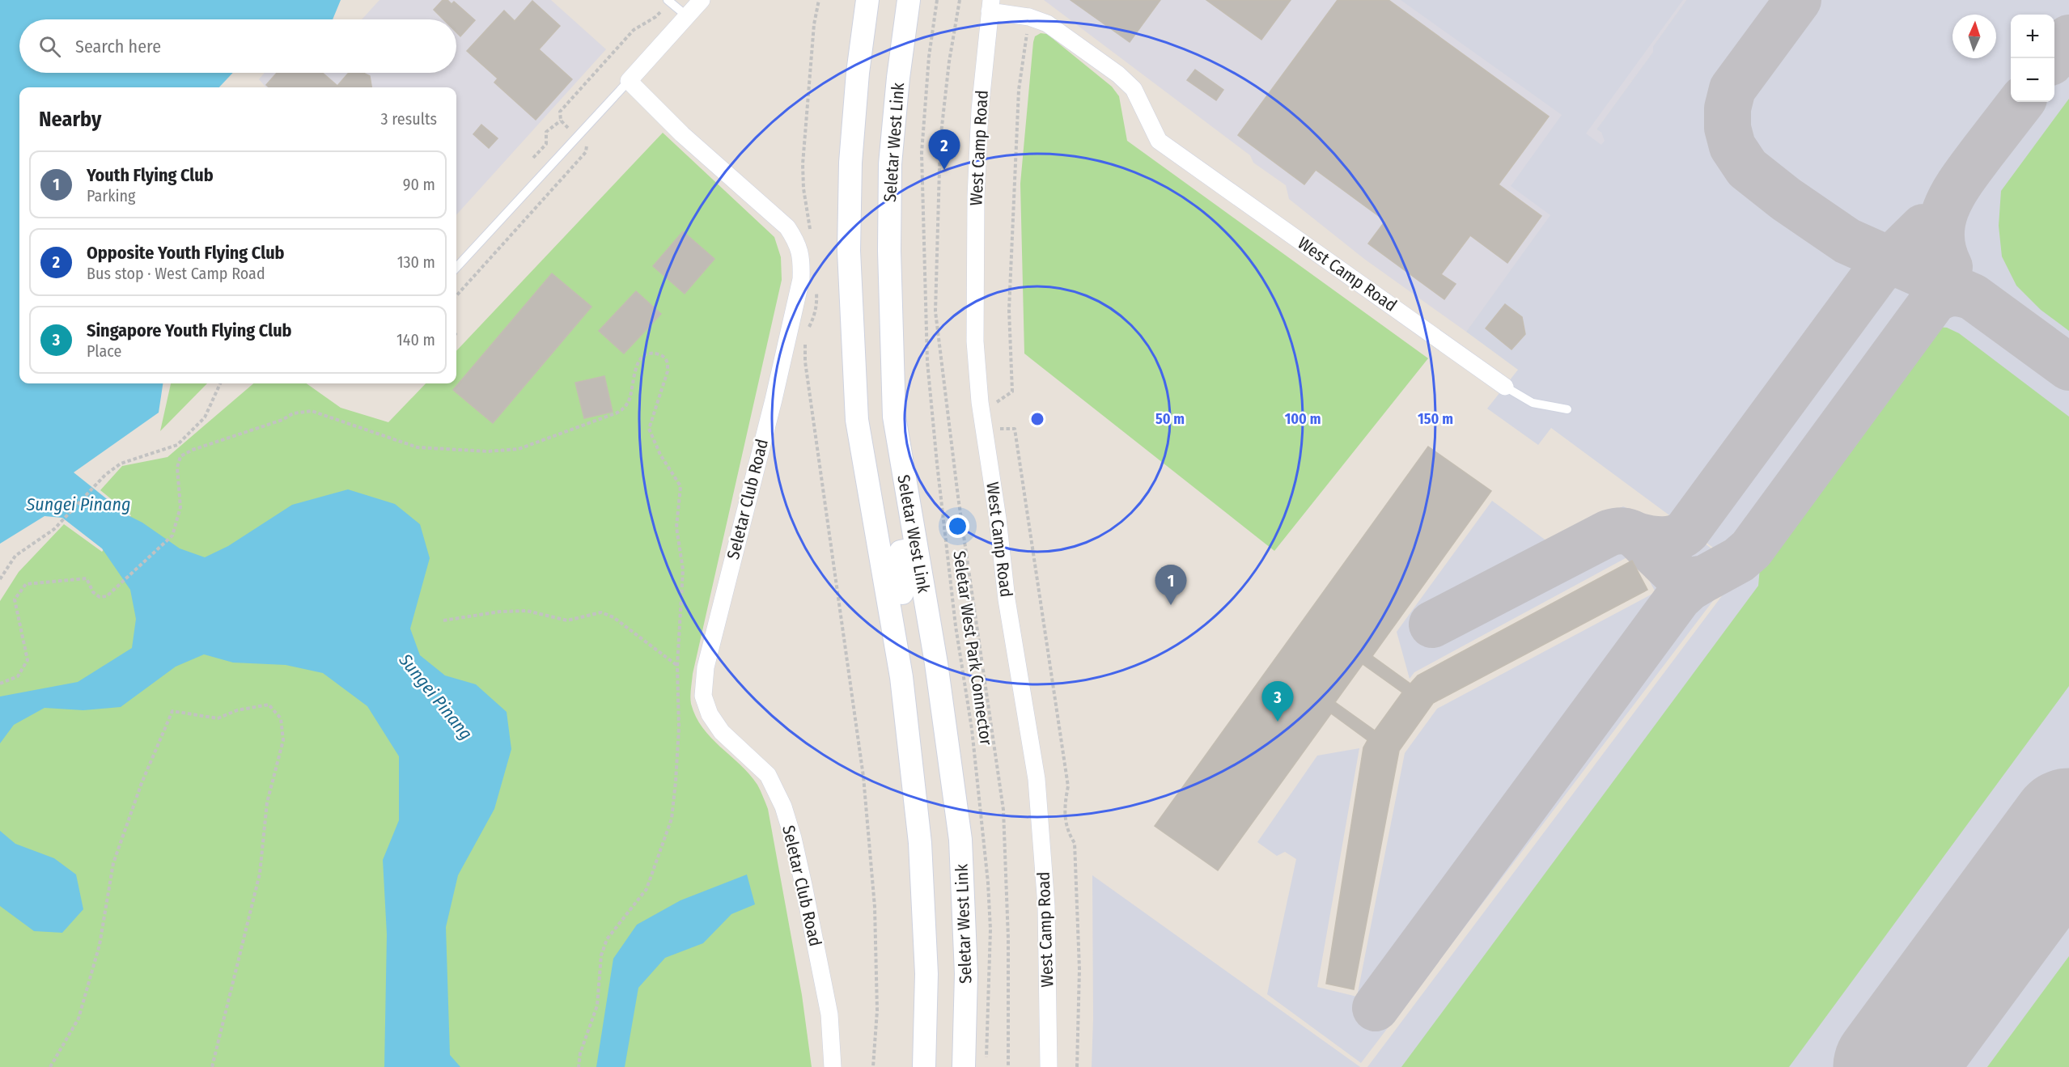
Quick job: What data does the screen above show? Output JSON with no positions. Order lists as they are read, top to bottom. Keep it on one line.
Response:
{"streets":{"main road":["Seletar West Link"],"street":["West Camp Road","Seletar Club Road"],"path":["Seletar West Park Connector"]},"water":["Sungei Pinang"],"north":"top","page":{"map_buttons":["+","−"],"search":"Search here","heading":["Nearby","3 results"],"pins":["2","1","3"],"list":[{"mark":"1","name":"Youth Flying Club","note":"Parking","value":"90 m"},{"mark":"2","name":"Opposite Youth Flying Club","note":"Bus stop · West Camp Road","value":"130 m"},{"mark":"3","name":"Singapore Youth Flying Club","note":"Place","value":"140 m"}]},"rings":["50 m","100 m","150 m"]}
